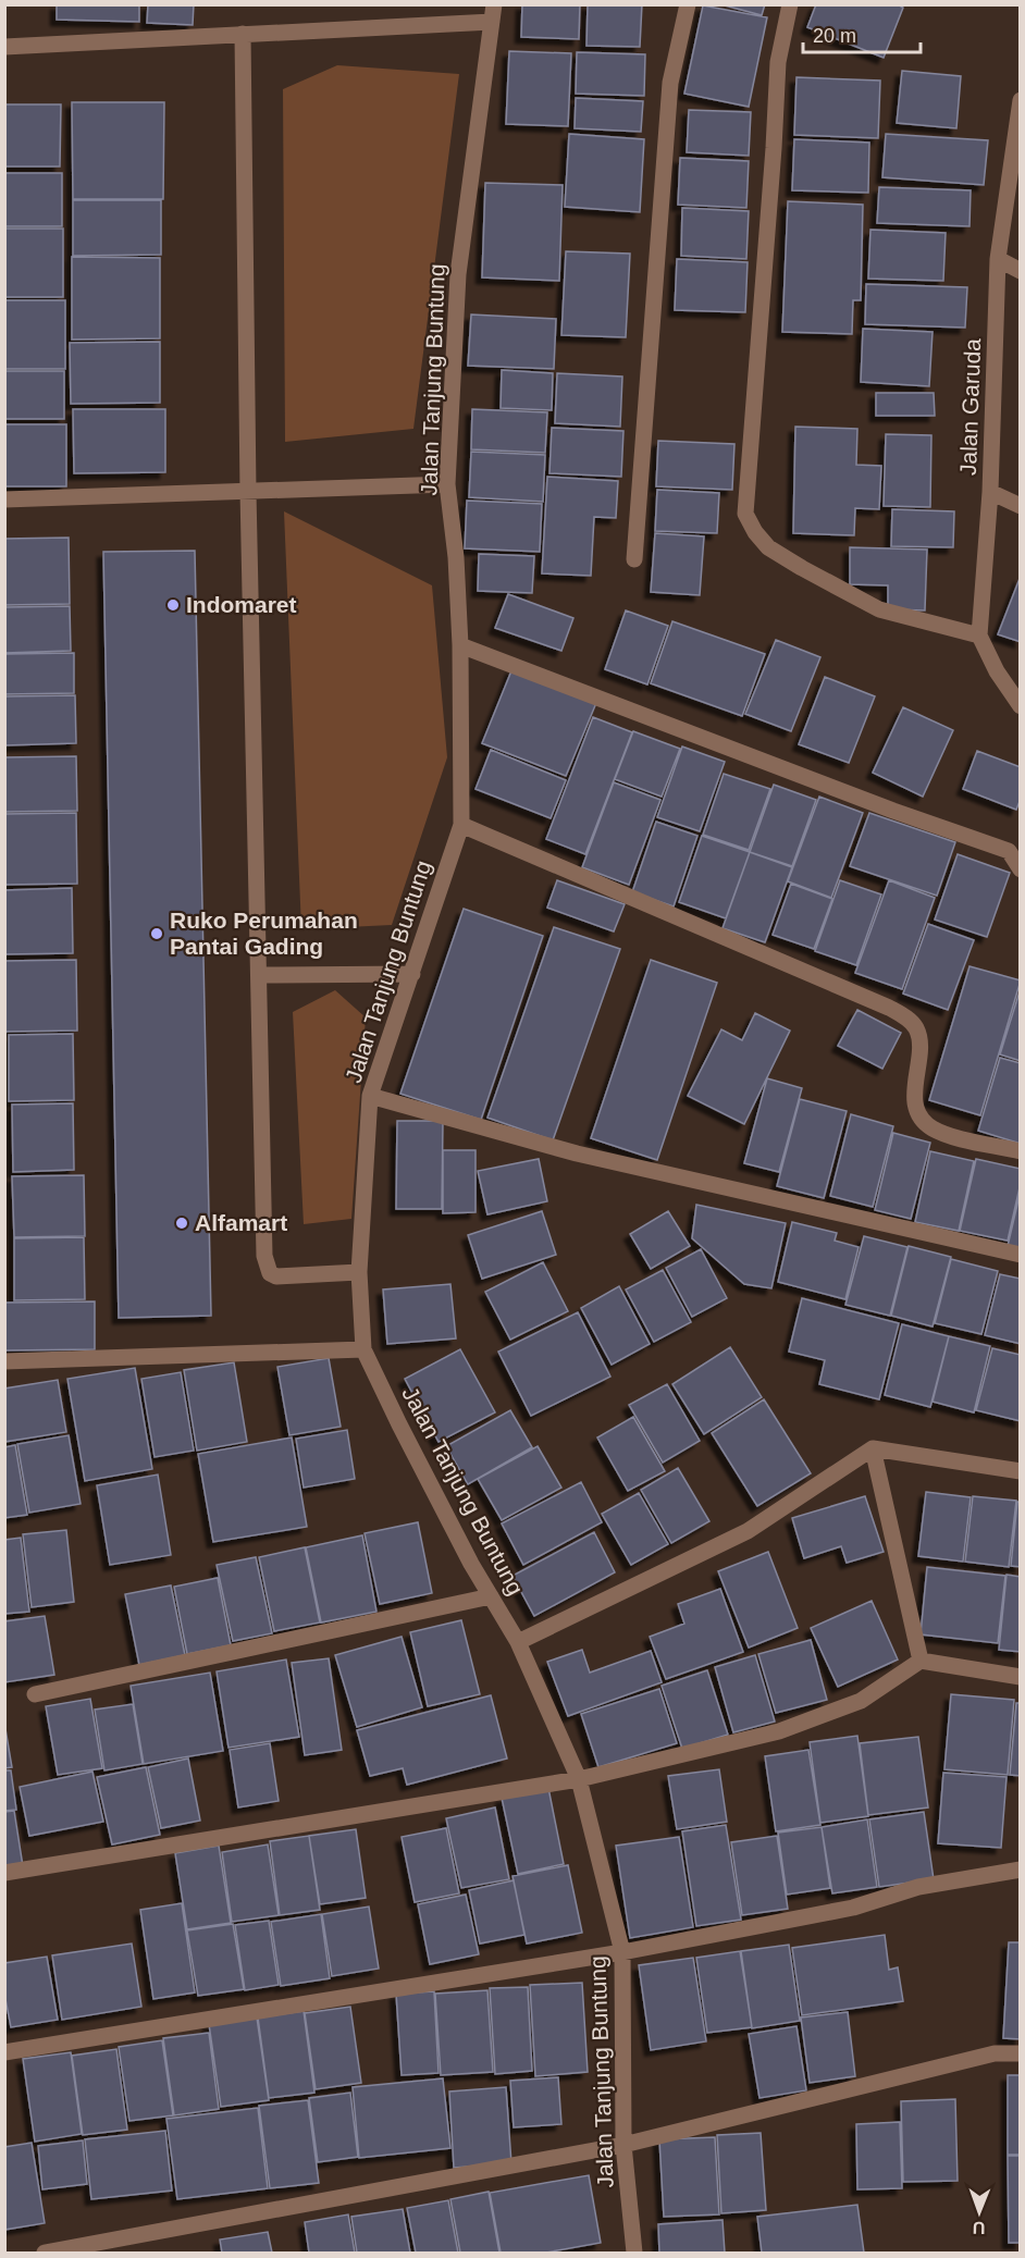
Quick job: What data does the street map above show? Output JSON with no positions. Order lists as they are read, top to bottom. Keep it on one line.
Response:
{"streets":{"street":["Jalan Tanjung Buntung","Jalan Garuda"]},"places":["Indomaret","Ruko Perumahan Pantai Gading","Alfamart"],"scale_bar":"20 m","north":"bottom"}
